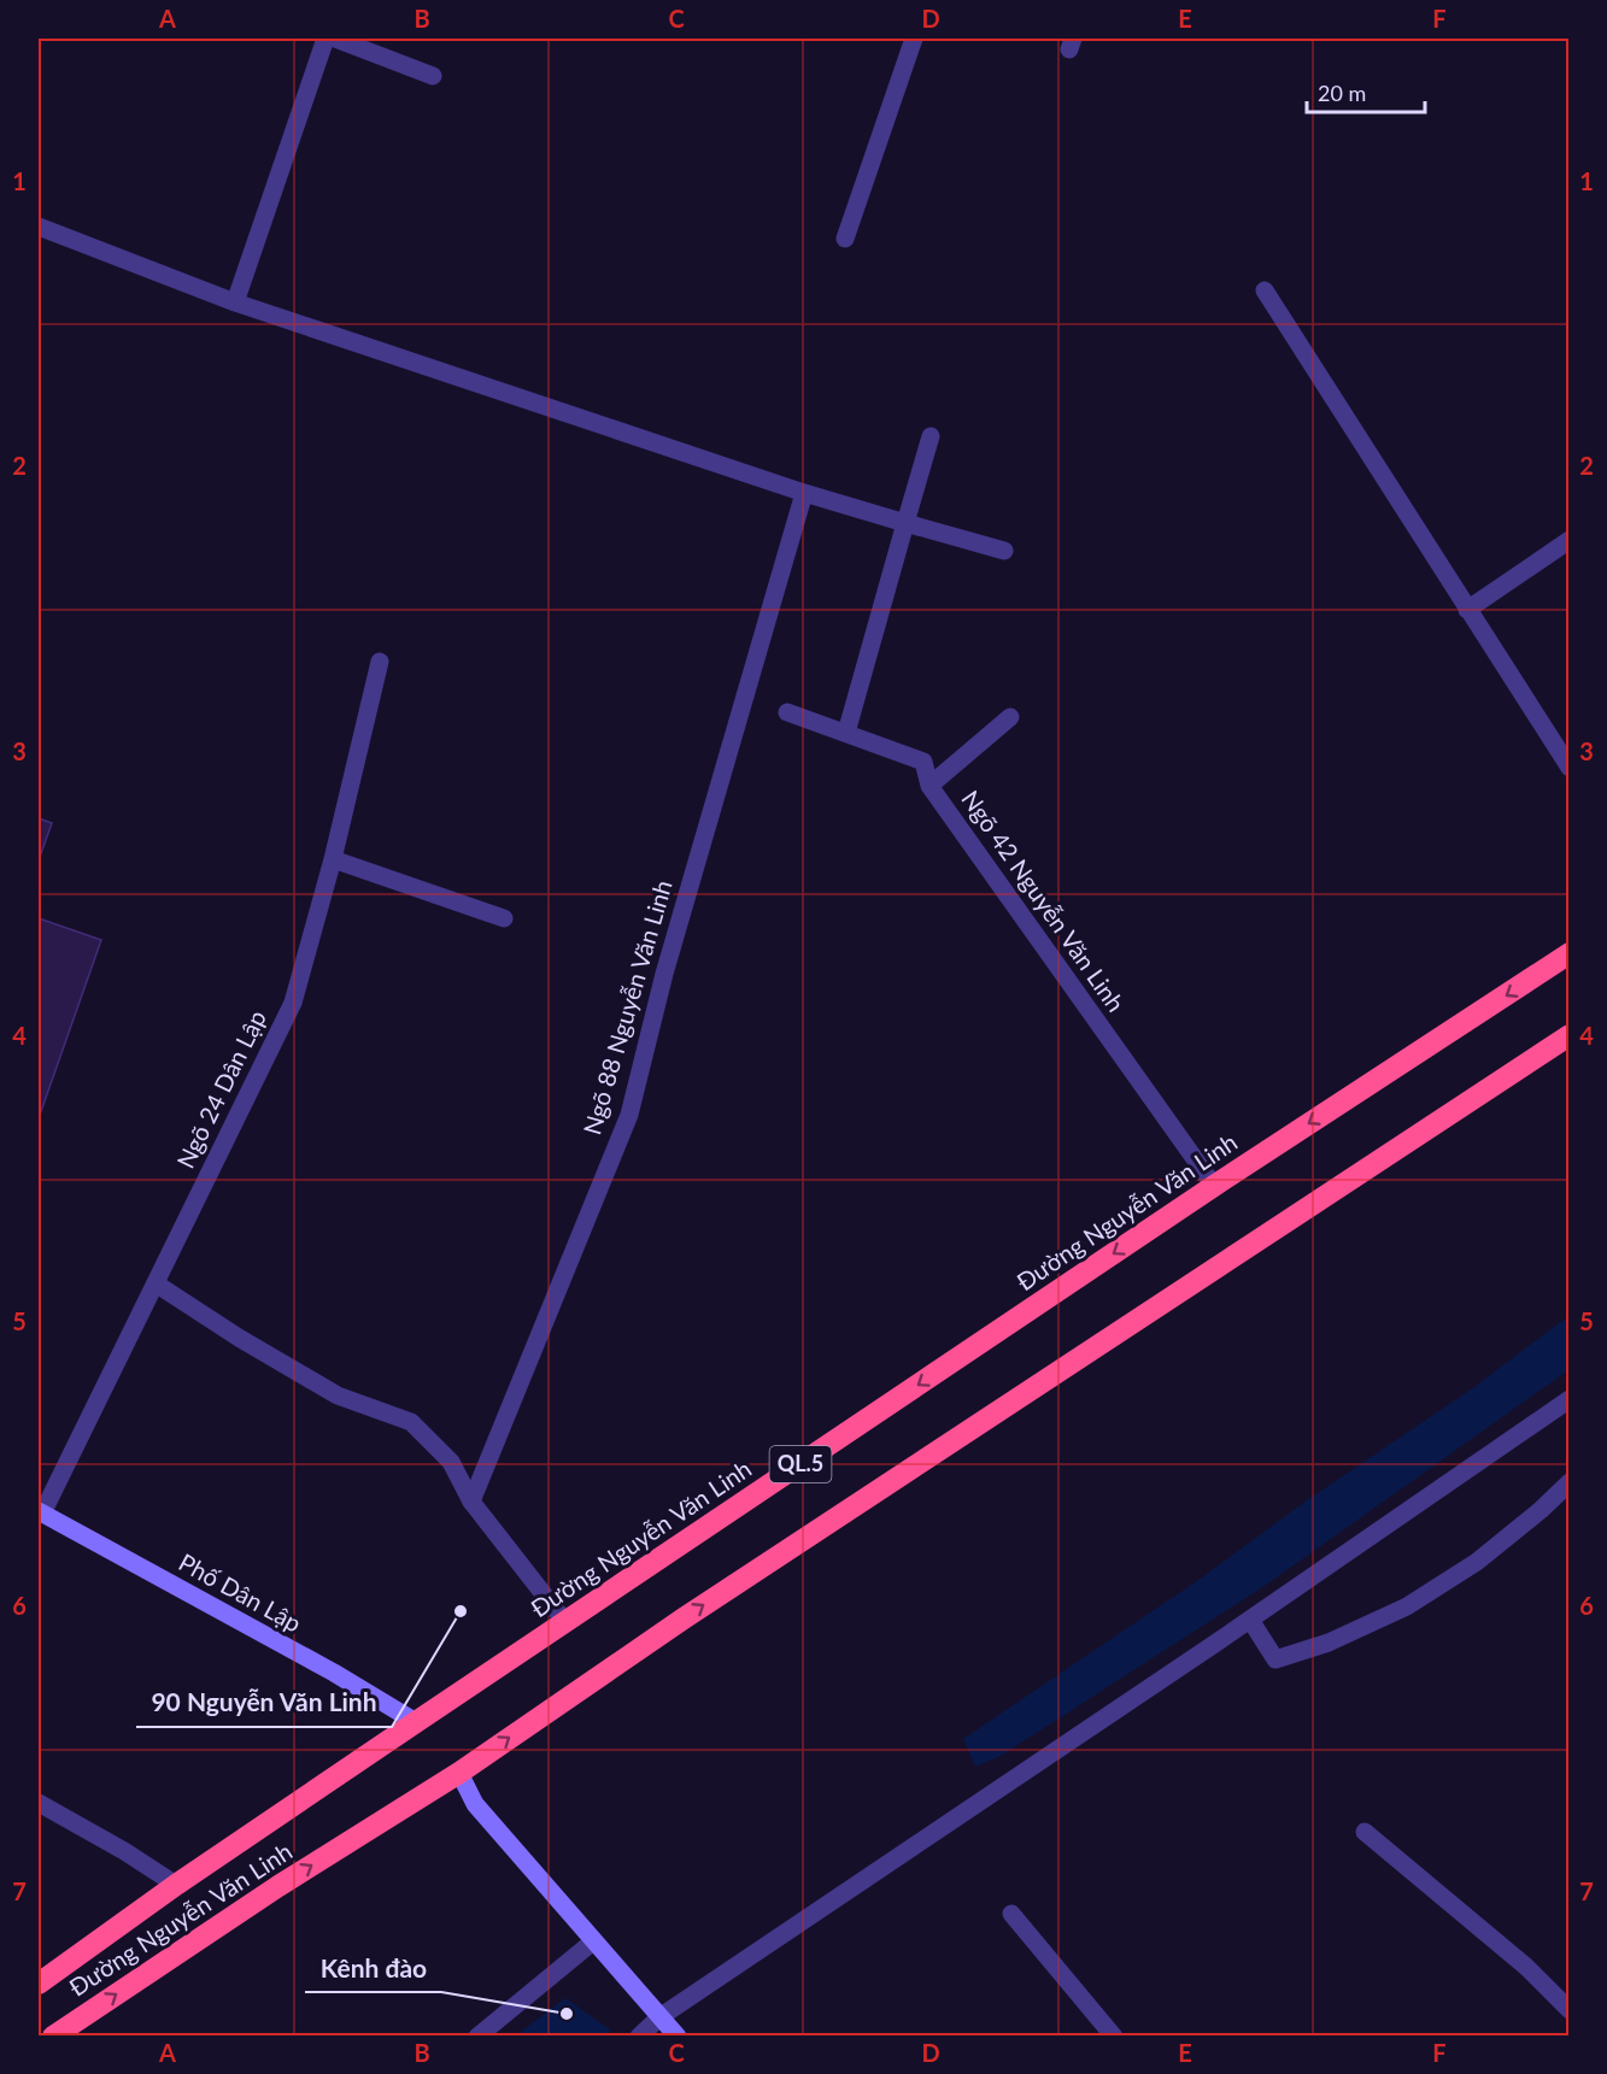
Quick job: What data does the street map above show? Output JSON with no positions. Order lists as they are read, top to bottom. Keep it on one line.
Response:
{"streets":{"highway":["Đường Nguyễn Văn Linh","QL.5"],"street":["Ngõ 42 Nguyễn Văn Linh","Ngõ 88 Nguyễn Văn Linh","Ngõ 24 Dân Lập","Phố Dân Lập"]},"crossings":[["Ngõ 42 Nguyễn Văn Linh","Đường Nguyễn Văn Linh"],["Ngõ 24 Dân Lập","Phố Dân Lập"],["Đường Nguyễn Văn Linh","Phố Dân Lập"]],"places":["90 Nguyễn Văn Linh","Kênh đào"],"scale_bar":"20 m","grid":{"columns":["A","B","C","D","E","F"],"rows":["1","2","3","4","5","6","7"]}}
